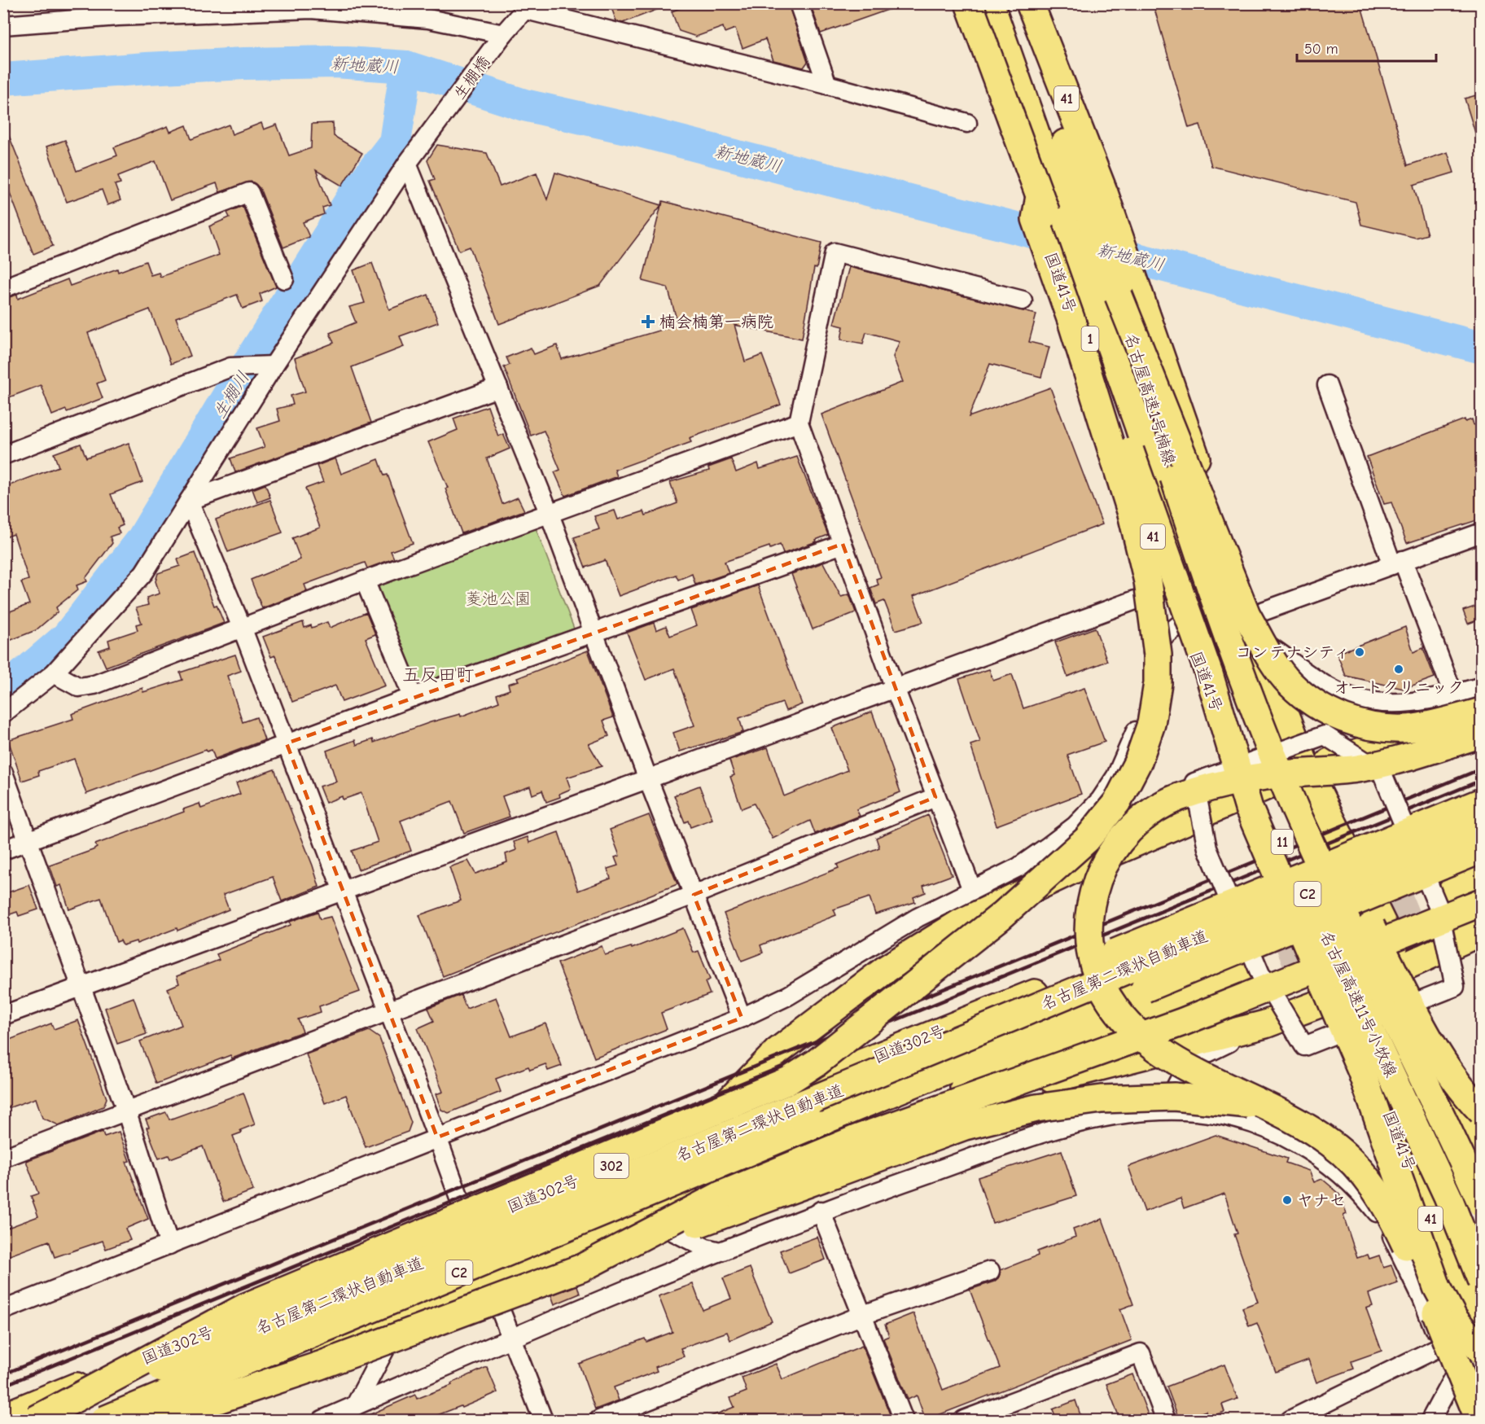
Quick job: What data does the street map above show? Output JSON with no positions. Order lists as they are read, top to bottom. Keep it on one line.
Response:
{"streets":{"highway":["41","国道41号","1","名古屋高速1号楠線","11","C2","名古屋第二環状自動車道","名古屋高速11号小牧線","国道302号","302"],"street":["生棚橋"]},"crossings":[["41","名古屋高速1号楠線"],["41","名古屋高速11号小牧線"],["国道41号","1"],["国道41号","名古屋高速11号小牧線"],["1","名古屋高速11号小牧線"],["名古屋高速1号楠線","名古屋高速11号小牧線"],["名古屋第二環状自動車道","国道302号"]],"districts":["五反田町"],"water":["新地蔵川","生棚川"],"parks":["菱池公園"],"places":{"health":["楠会楠第一病院"],"other":["コンテナシティ","オートクリニック","ヤナセ"]},"scale_bar":"50 m"}
